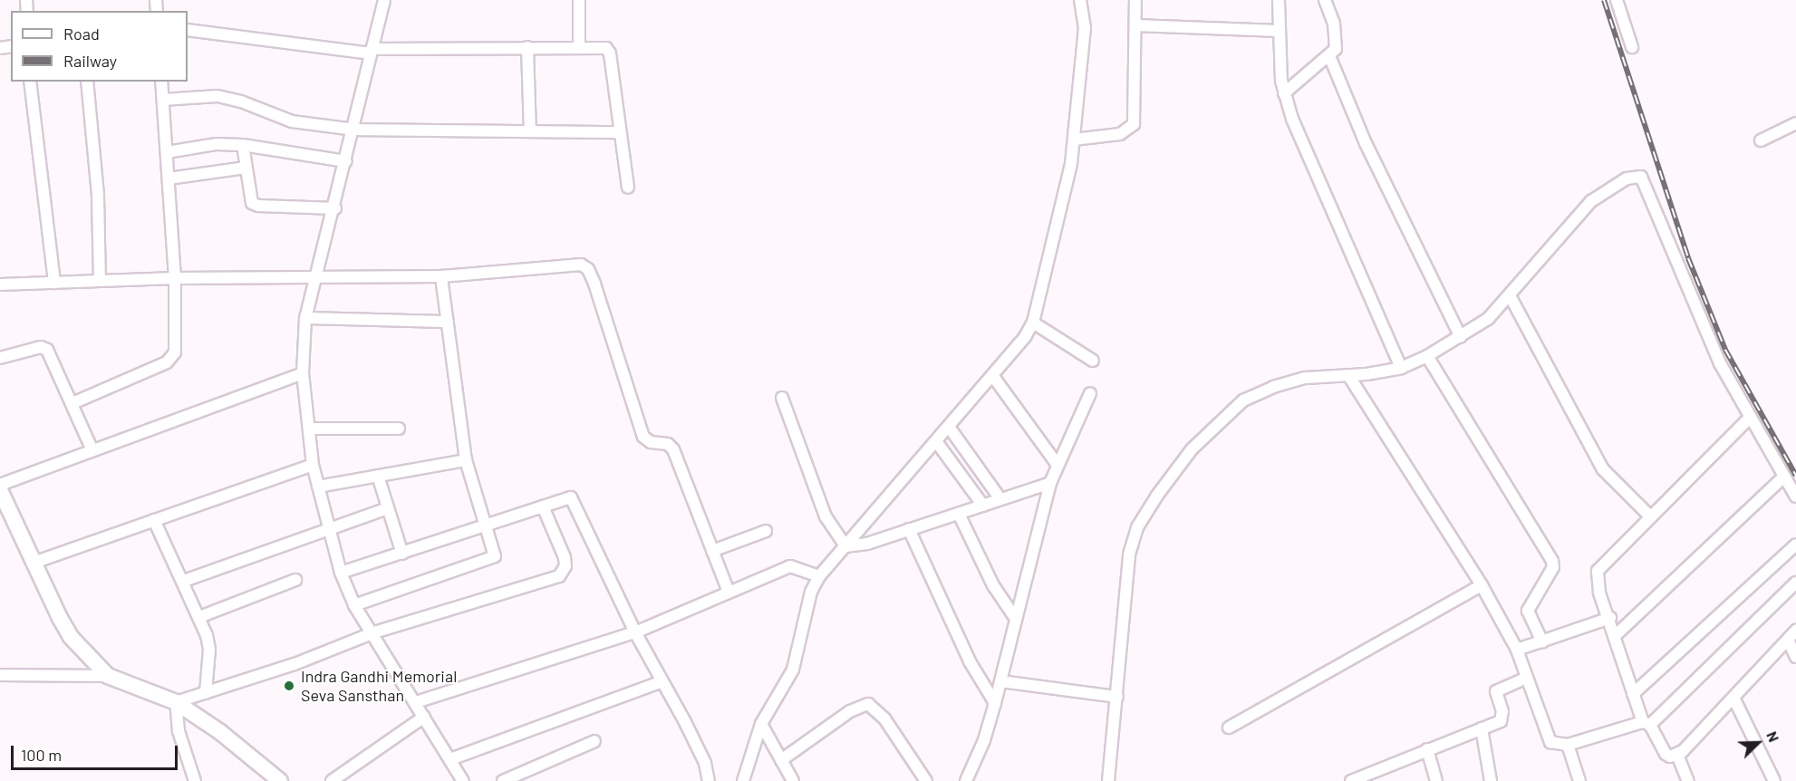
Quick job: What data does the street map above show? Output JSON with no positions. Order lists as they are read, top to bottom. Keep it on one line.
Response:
{"places":["Indra Gandhi Memorial Seva Sansthan"],"legend":["Road","Railway"],"scale_bar":"100 m","north":"top right"}
